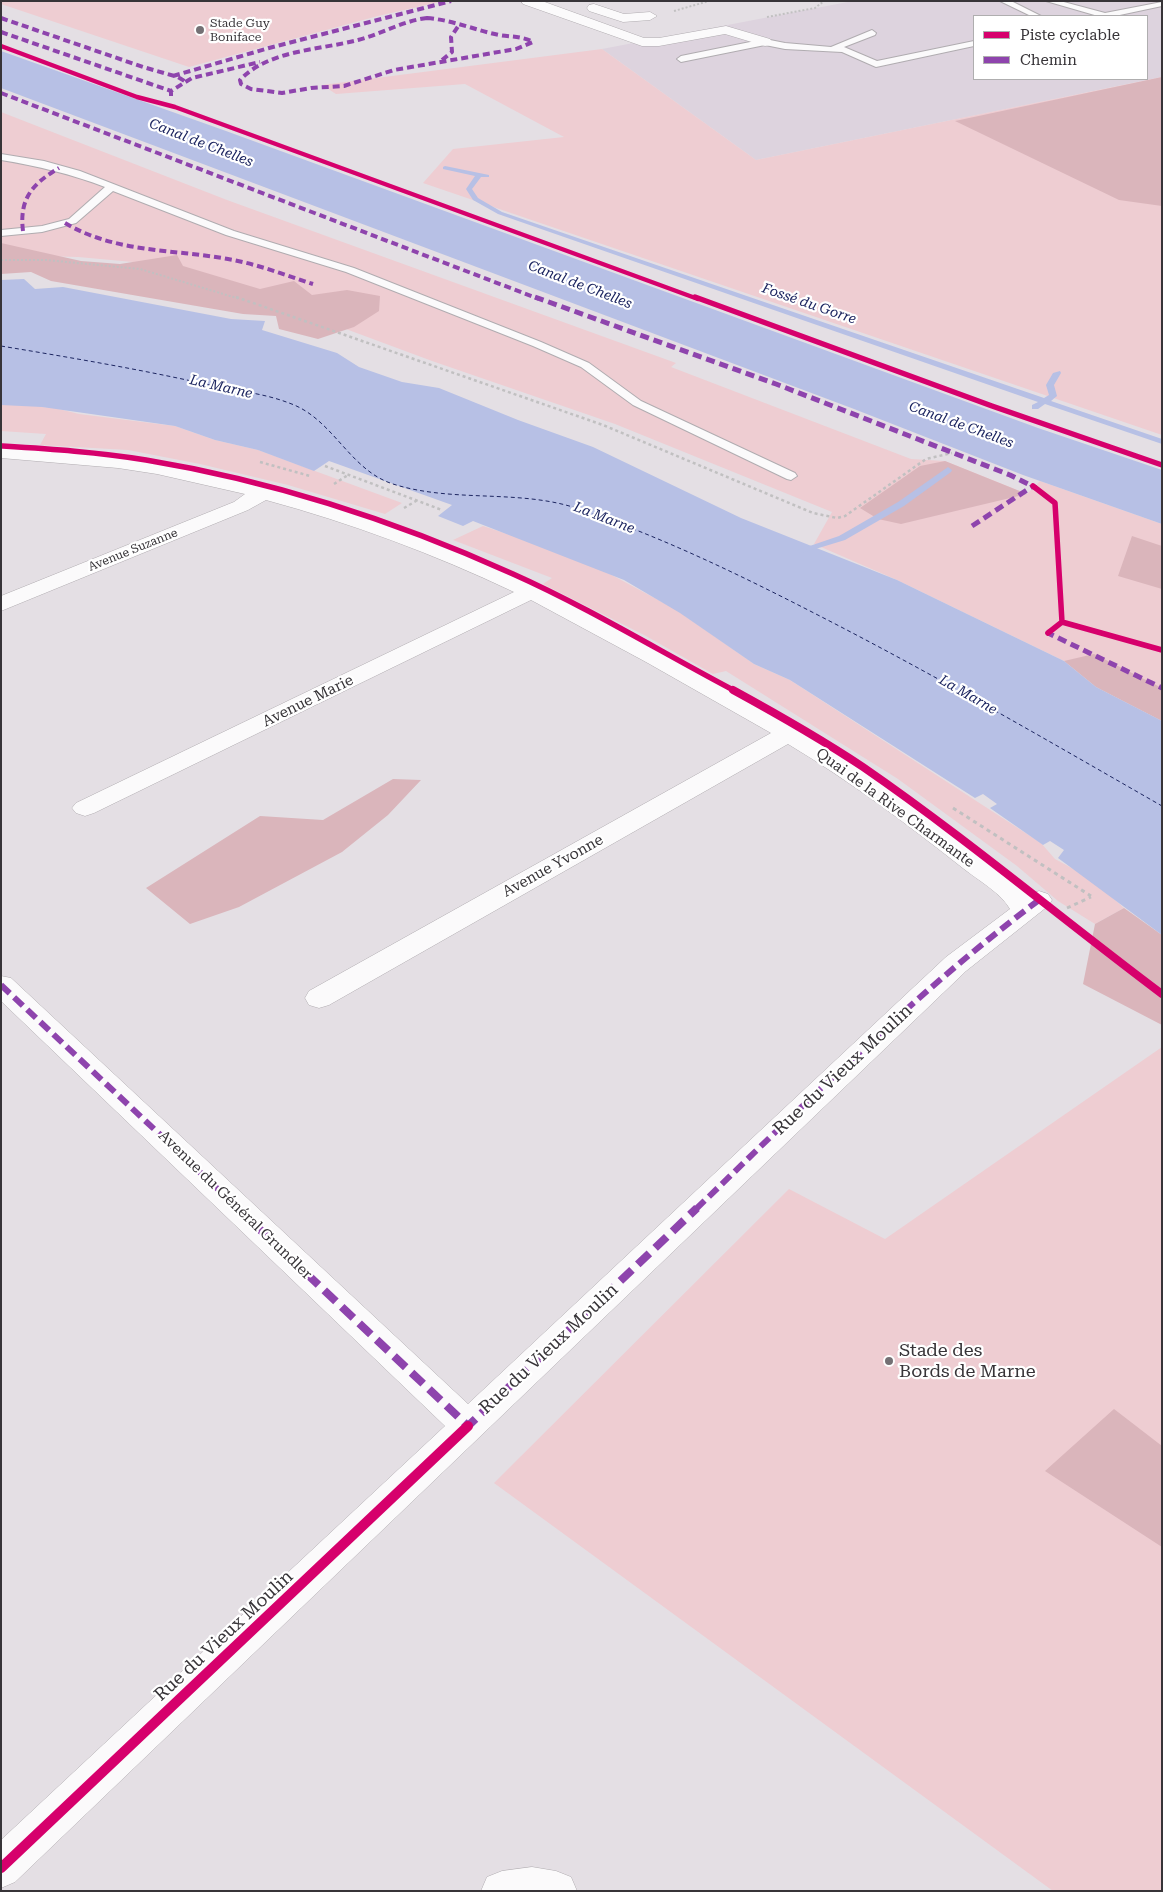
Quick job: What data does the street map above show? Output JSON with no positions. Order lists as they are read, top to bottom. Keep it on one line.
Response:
{"streets":{"street":["Avenue Suzanne","Avenue Marie","Quai de la Rive Charmante","Avenue Yvonne","Rue du Vieux Moulin","Avenue du Général Grundler"]},"crossings":[["Avenue Suzanne","Quai de la Rive Charmante"],["Avenue Marie","Quai de la Rive Charmante"],["Quai de la Rive Charmante","Avenue Yvonne"],["Quai de la Rive Charmante","Rue du Vieux Moulin"],["Rue du Vieux Moulin","Avenue du Général Grundler"]],"water":["Canal de Chelles","Fossé du Gorre","La Marne"],"places":["Stade Guy Boniface","Stade des Bords de Marne"],"legend":["Piste cyclable","Chemin"]}
